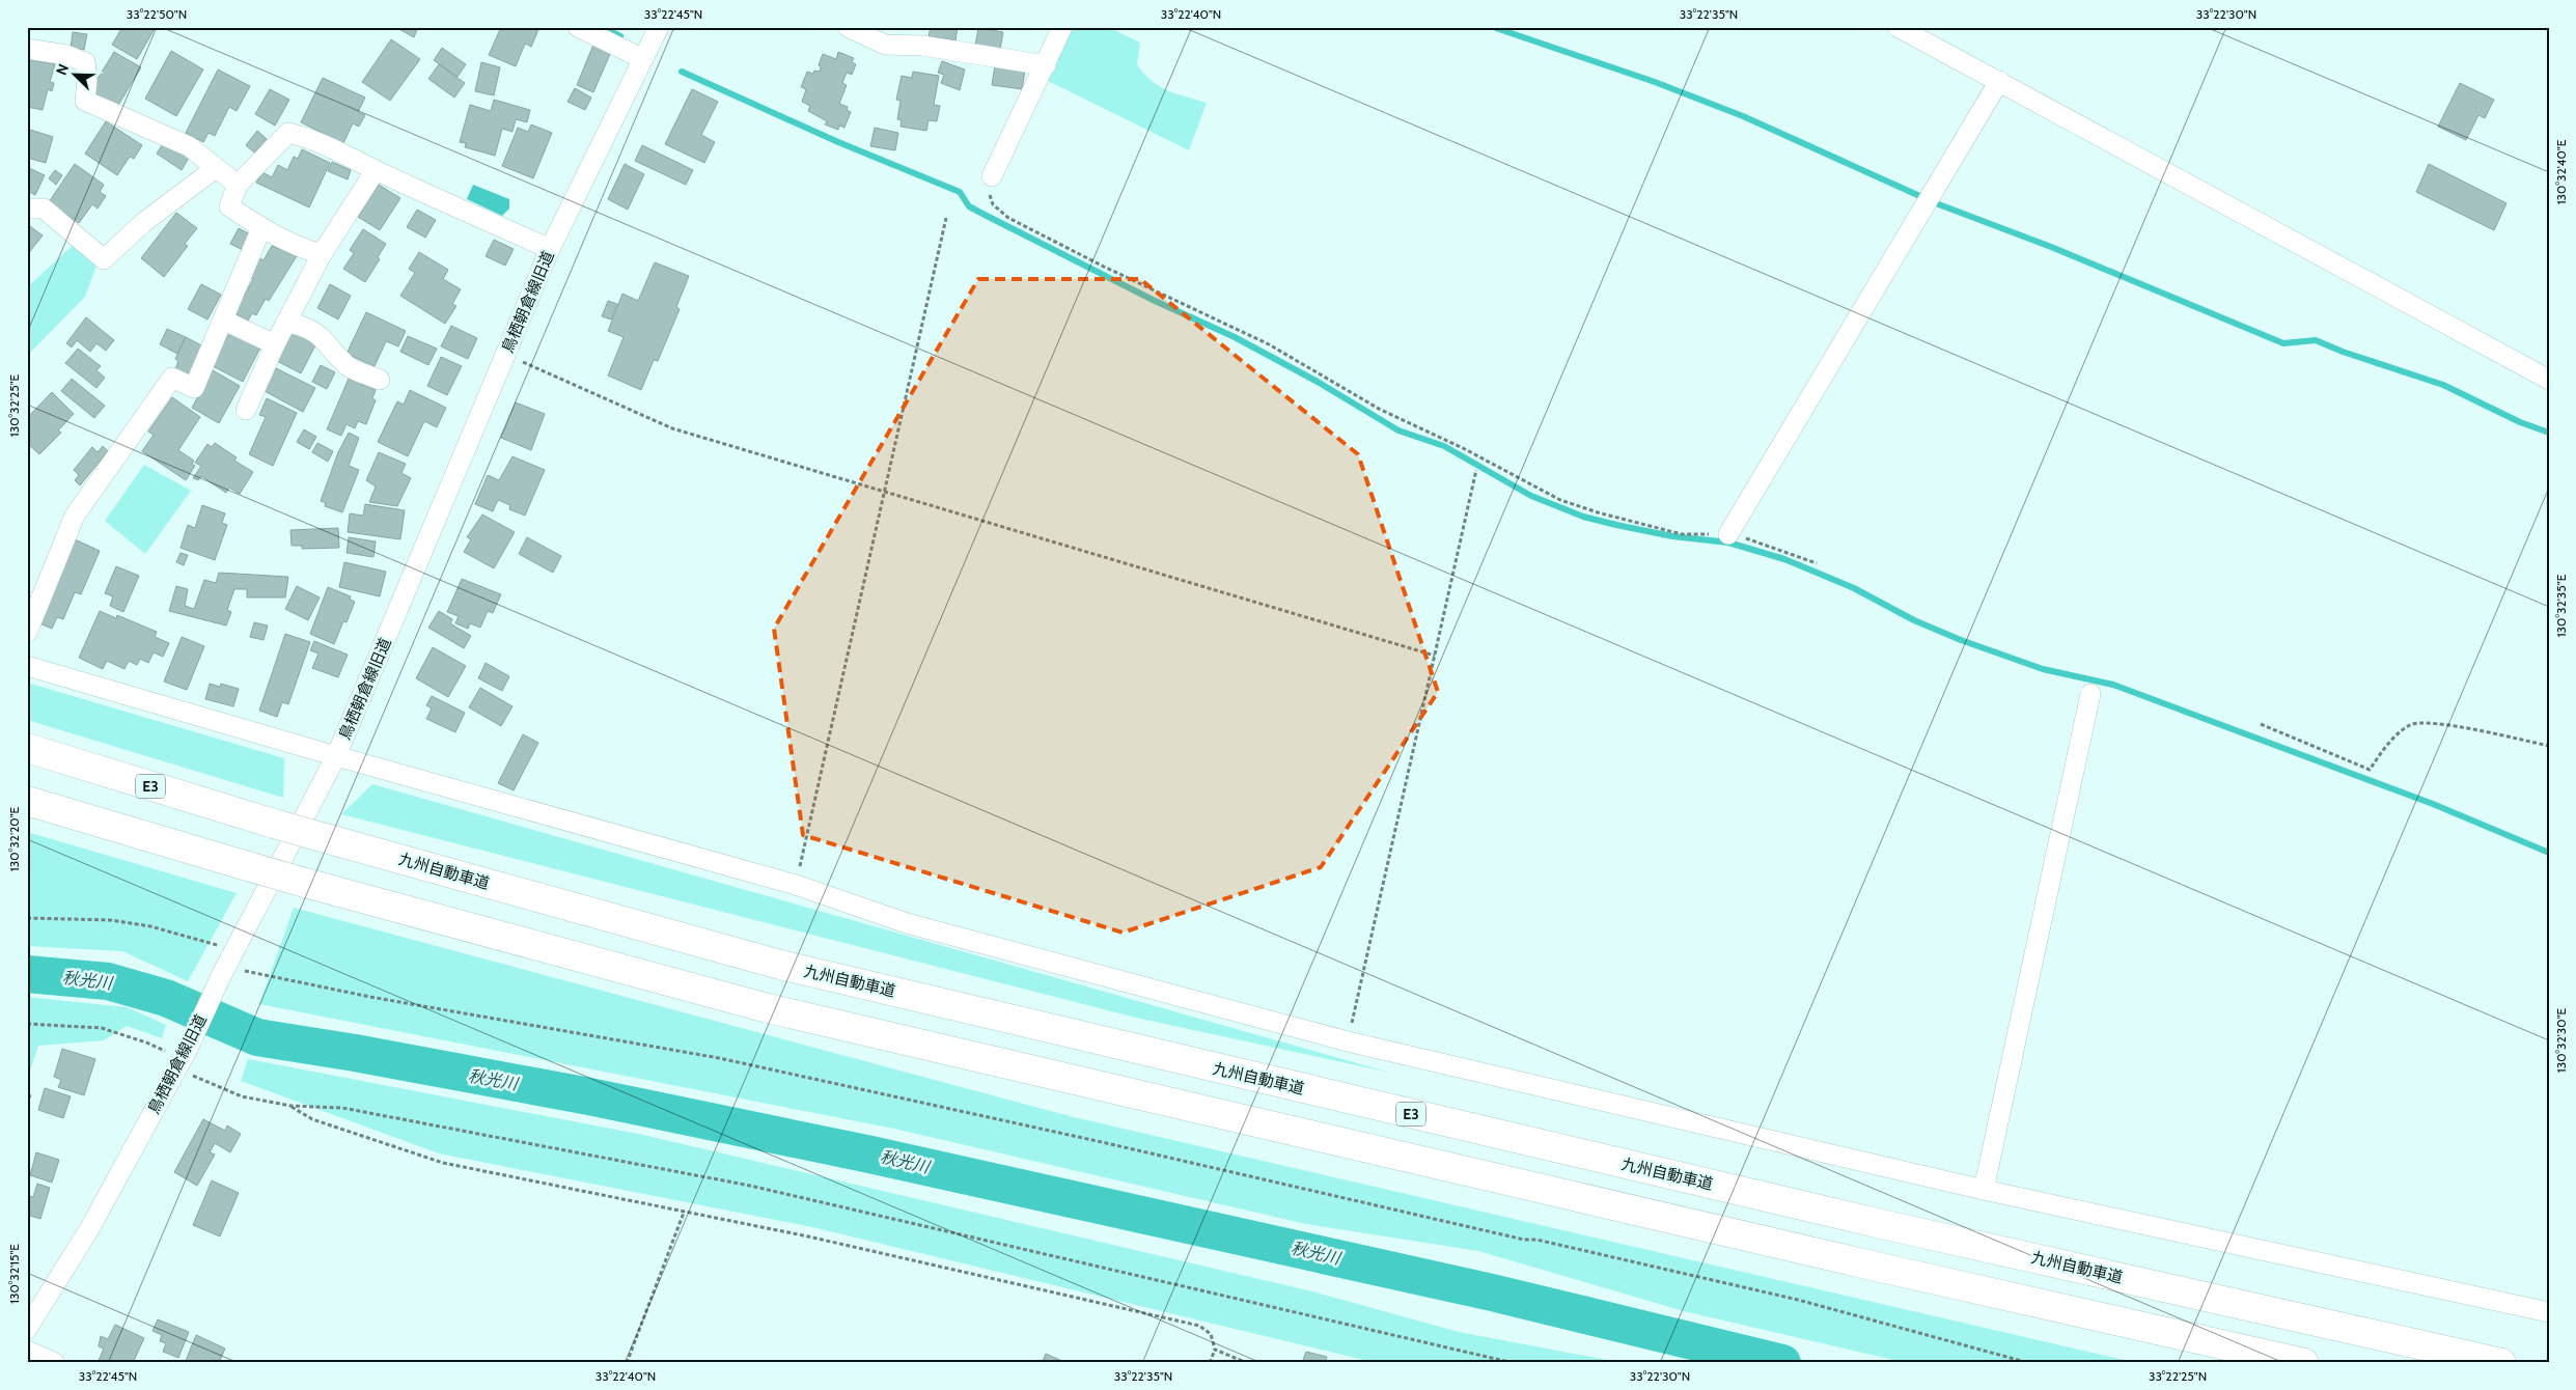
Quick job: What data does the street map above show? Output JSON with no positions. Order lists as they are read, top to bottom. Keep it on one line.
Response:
{"streets":{"highway":["E3","九州自動車道"],"street":["鳥栖朝倉線旧道"]},"water":["秋光川"],"north":"top left","coordinates":["33°22'50\"N","33°22'45\"N","33°22'40\"N","33°22'35\"N","33°22'30\"N","130°32'40\"E","130°32'25\"E","130°32'35\"E","130°32'20\"E","130°32'30\"E","130°32'15\"E","33°22'25\"N"]}
